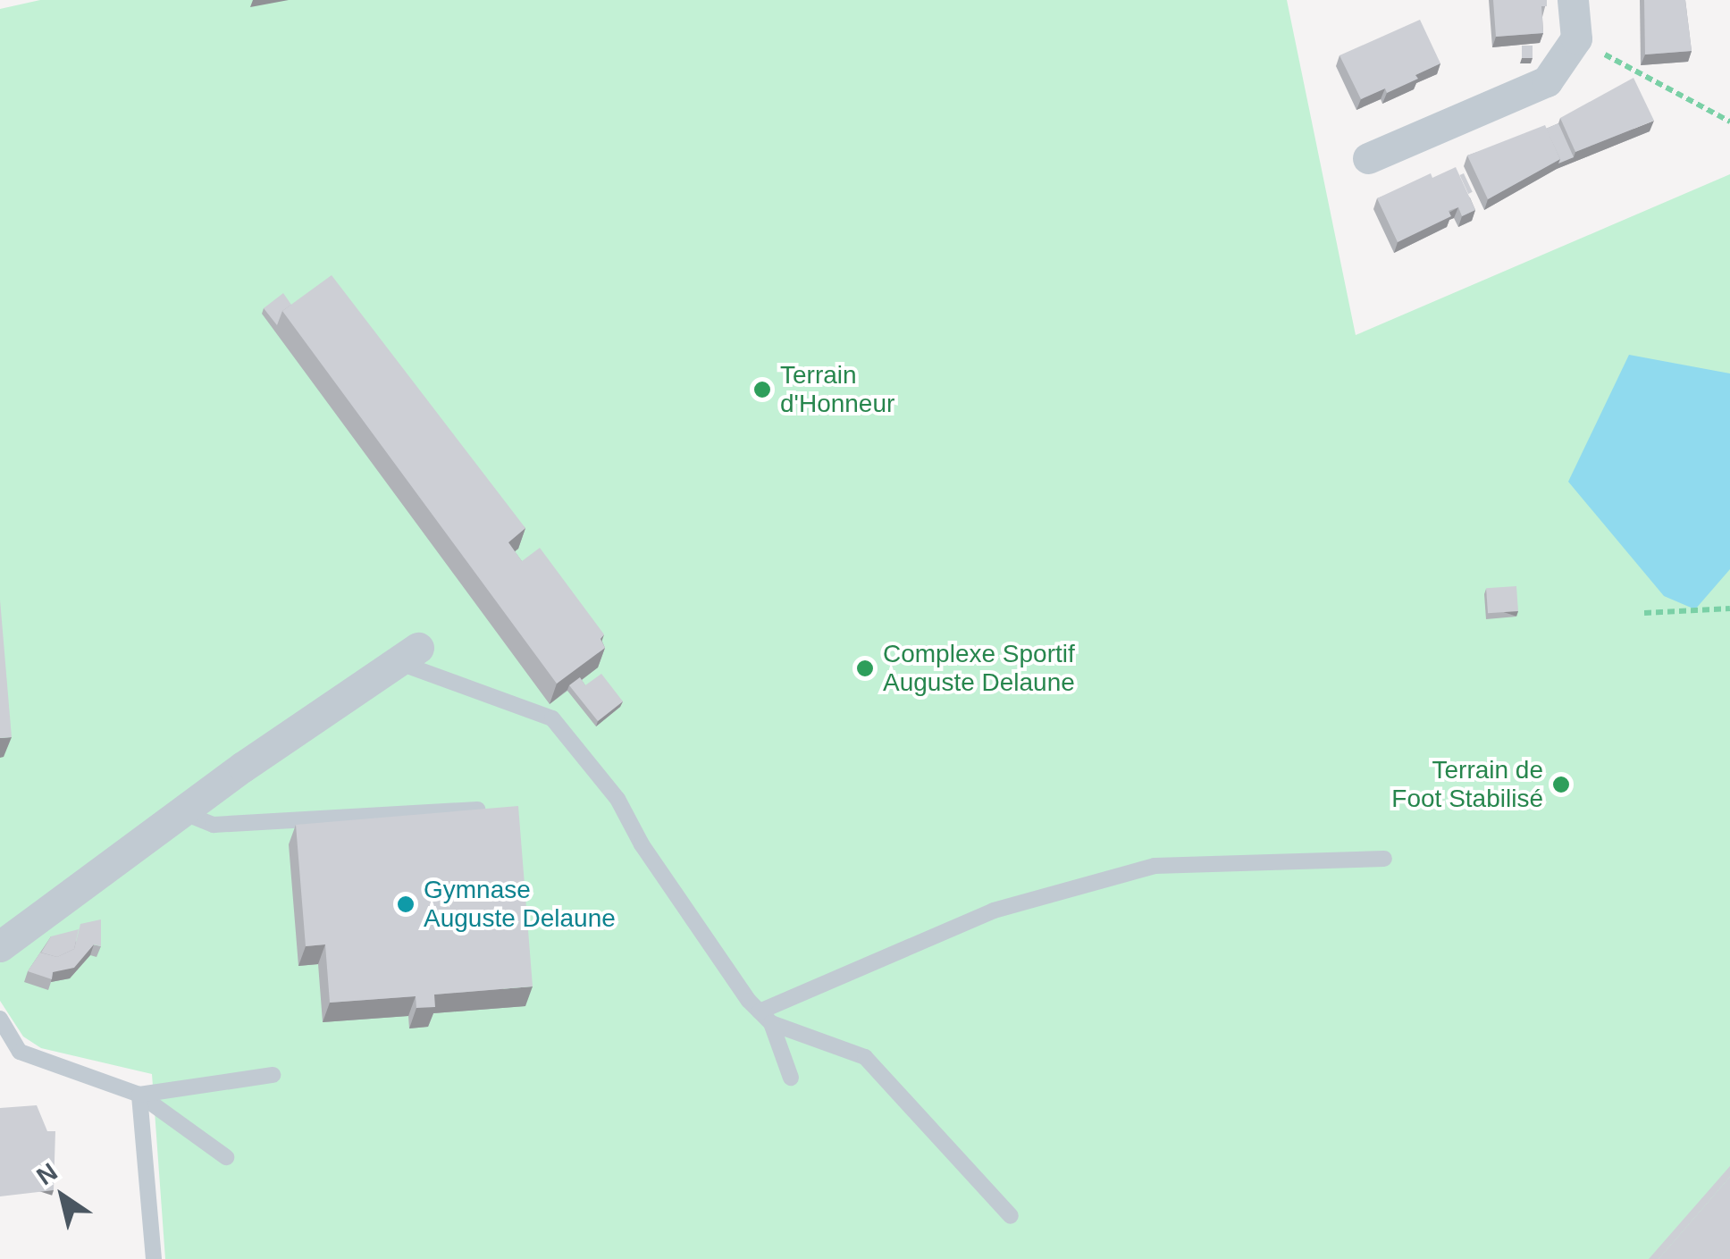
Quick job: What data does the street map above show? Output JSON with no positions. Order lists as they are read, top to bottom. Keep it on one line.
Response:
{"places":["Terrain d'Honneur","Complexe Sportif Auguste Delaune","Terrain de Foot Stabilisé","Gymnase Auguste Delaune"],"north":"top left"}
